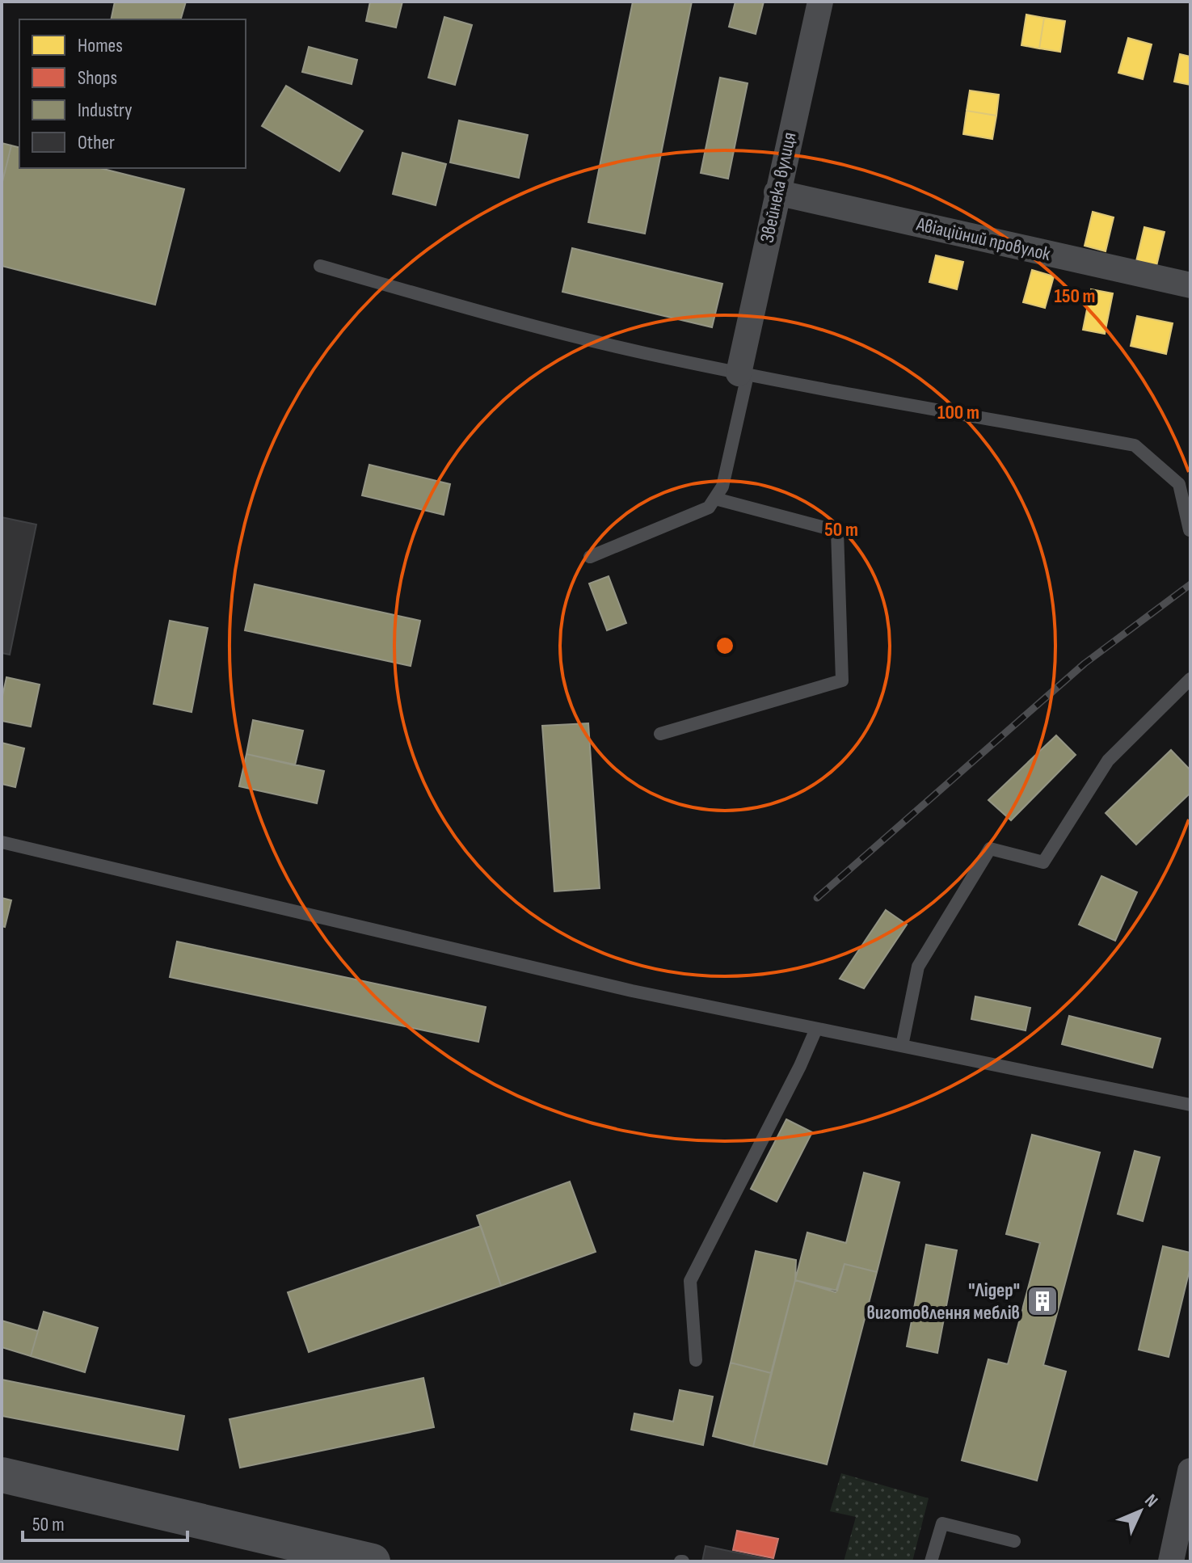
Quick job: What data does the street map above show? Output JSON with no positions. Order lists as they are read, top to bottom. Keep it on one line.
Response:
{"streets":{"street":["Звейнека вулиця","Авіаційний провулок"]},"crossings":[["Звейнека вулиця","Авіаційний провулок"]],"places":{"building":["\"Лідер\" виготовлення меблів"]},"legend":["Homes","Shops","Industry","Other"],"scale_bar":"50 m","north":"top right","rings":["150 m","100 m","50 m"]}
